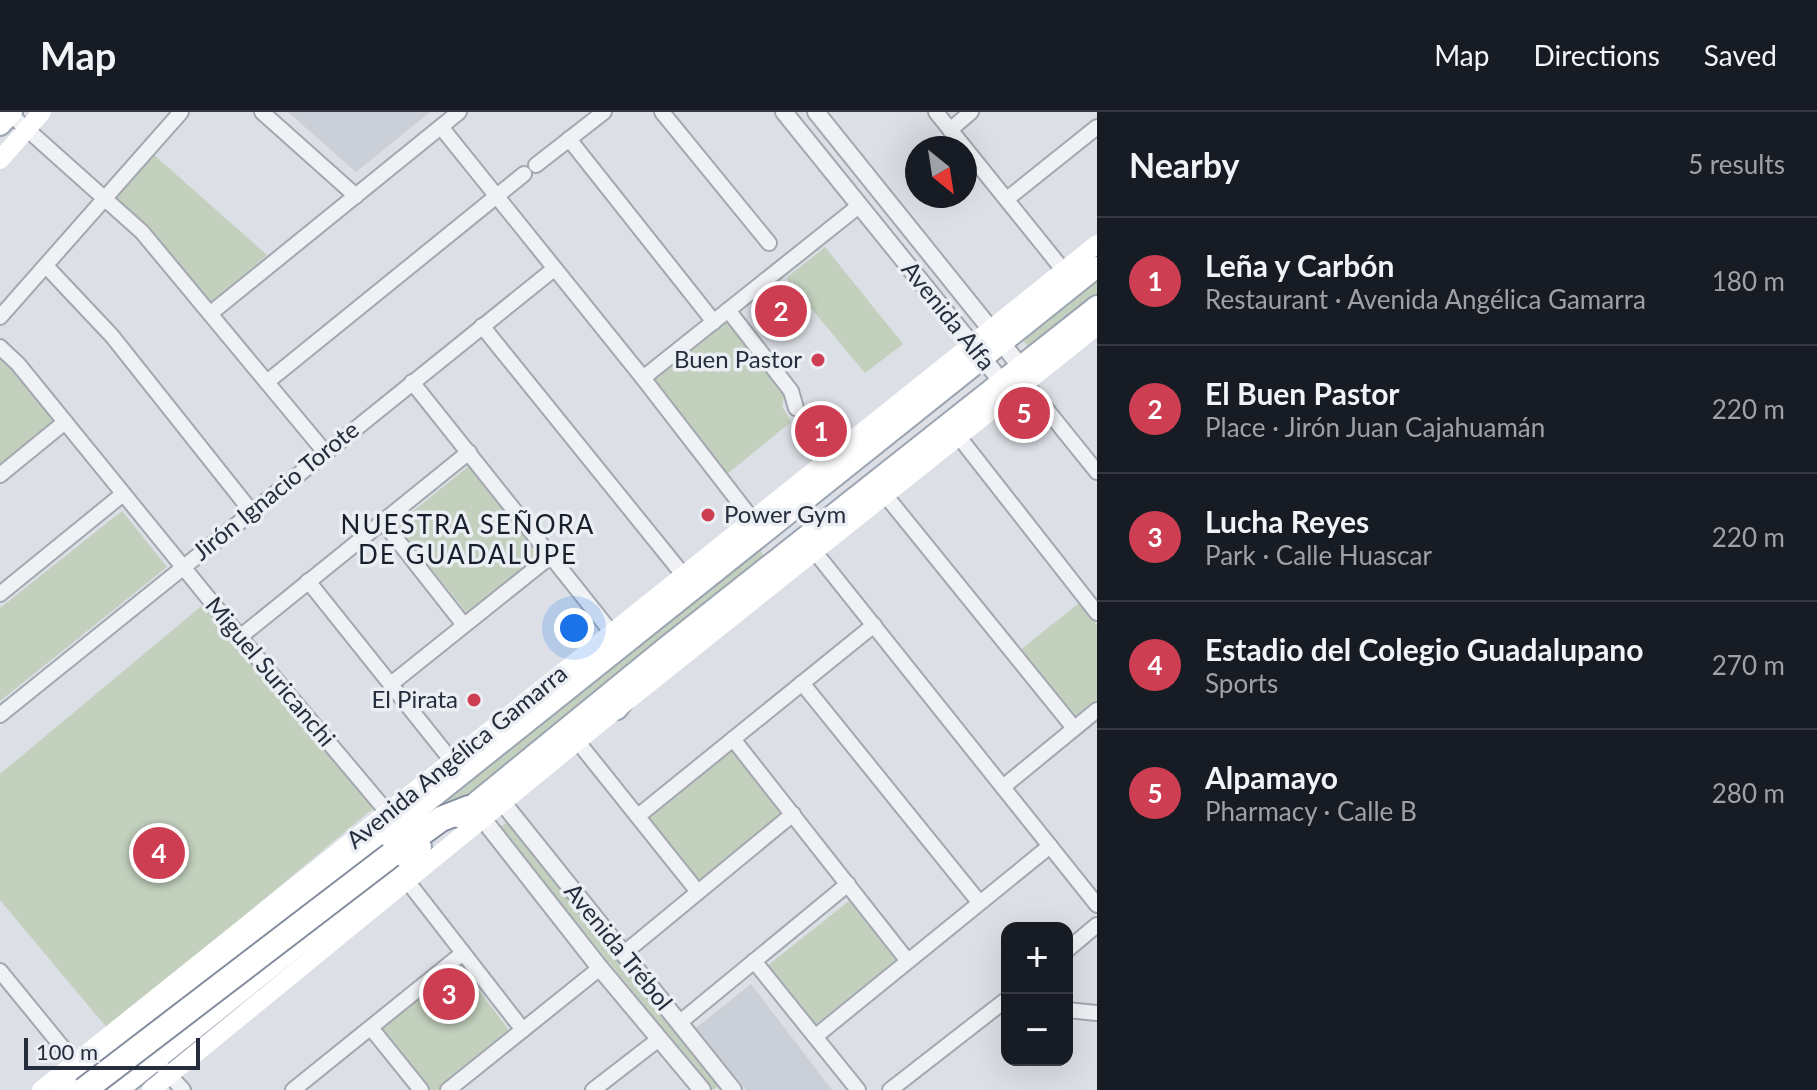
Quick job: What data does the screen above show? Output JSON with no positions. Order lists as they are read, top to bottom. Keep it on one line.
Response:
{"streets":{"main road":["Avenida Angélica Gamarra"],"street":["Avenida Alfa","Jirón Ignacio Torote","Miguel Suricanchi","Avenida Trébol"]},"crossings":[["Avenida Alfa","Avenida Angélica Gamarra"],["Jirón Ignacio Torote","Miguel Suricanchi"],["Miguel Suricanchi","Avenida Angélica Gamarra"],["Avenida Angélica Gamarra","Avenida Trébol"]],"districts":["NUESTRA SEÑORA DE GUADALUPE"],"places":["Buen Pastor","Power Gym","El Pirata"],"scale_bar":"100 m","north":"bottom right","page":{"header":"Map","nav":["Map","Directions","Saved"],"heading":["Nearby","5 results"],"list":[{"mark":"1","name":"Leña y Carbón","note":"Restaurant · Avenida Angélica Gamarra","value":"180 m"},{"mark":"2","name":"El Buen Pastor","note":"Place · Jirón Juan Cajahuamán","value":"220 m"},{"mark":"3","name":"Lucha Reyes","note":"Park · Calle Huascar","value":"220 m"},{"mark":"4","name":"Estadio del Colegio Guadalupano","note":"Sports","value":"270 m"},{"mark":"5","name":"Alpamayo","note":"Pharmacy · Calle B","value":"280 m"}],"pins":["2","5","1","4","3"],"map_buttons":["+","−"],"scale":"100 m"}}
